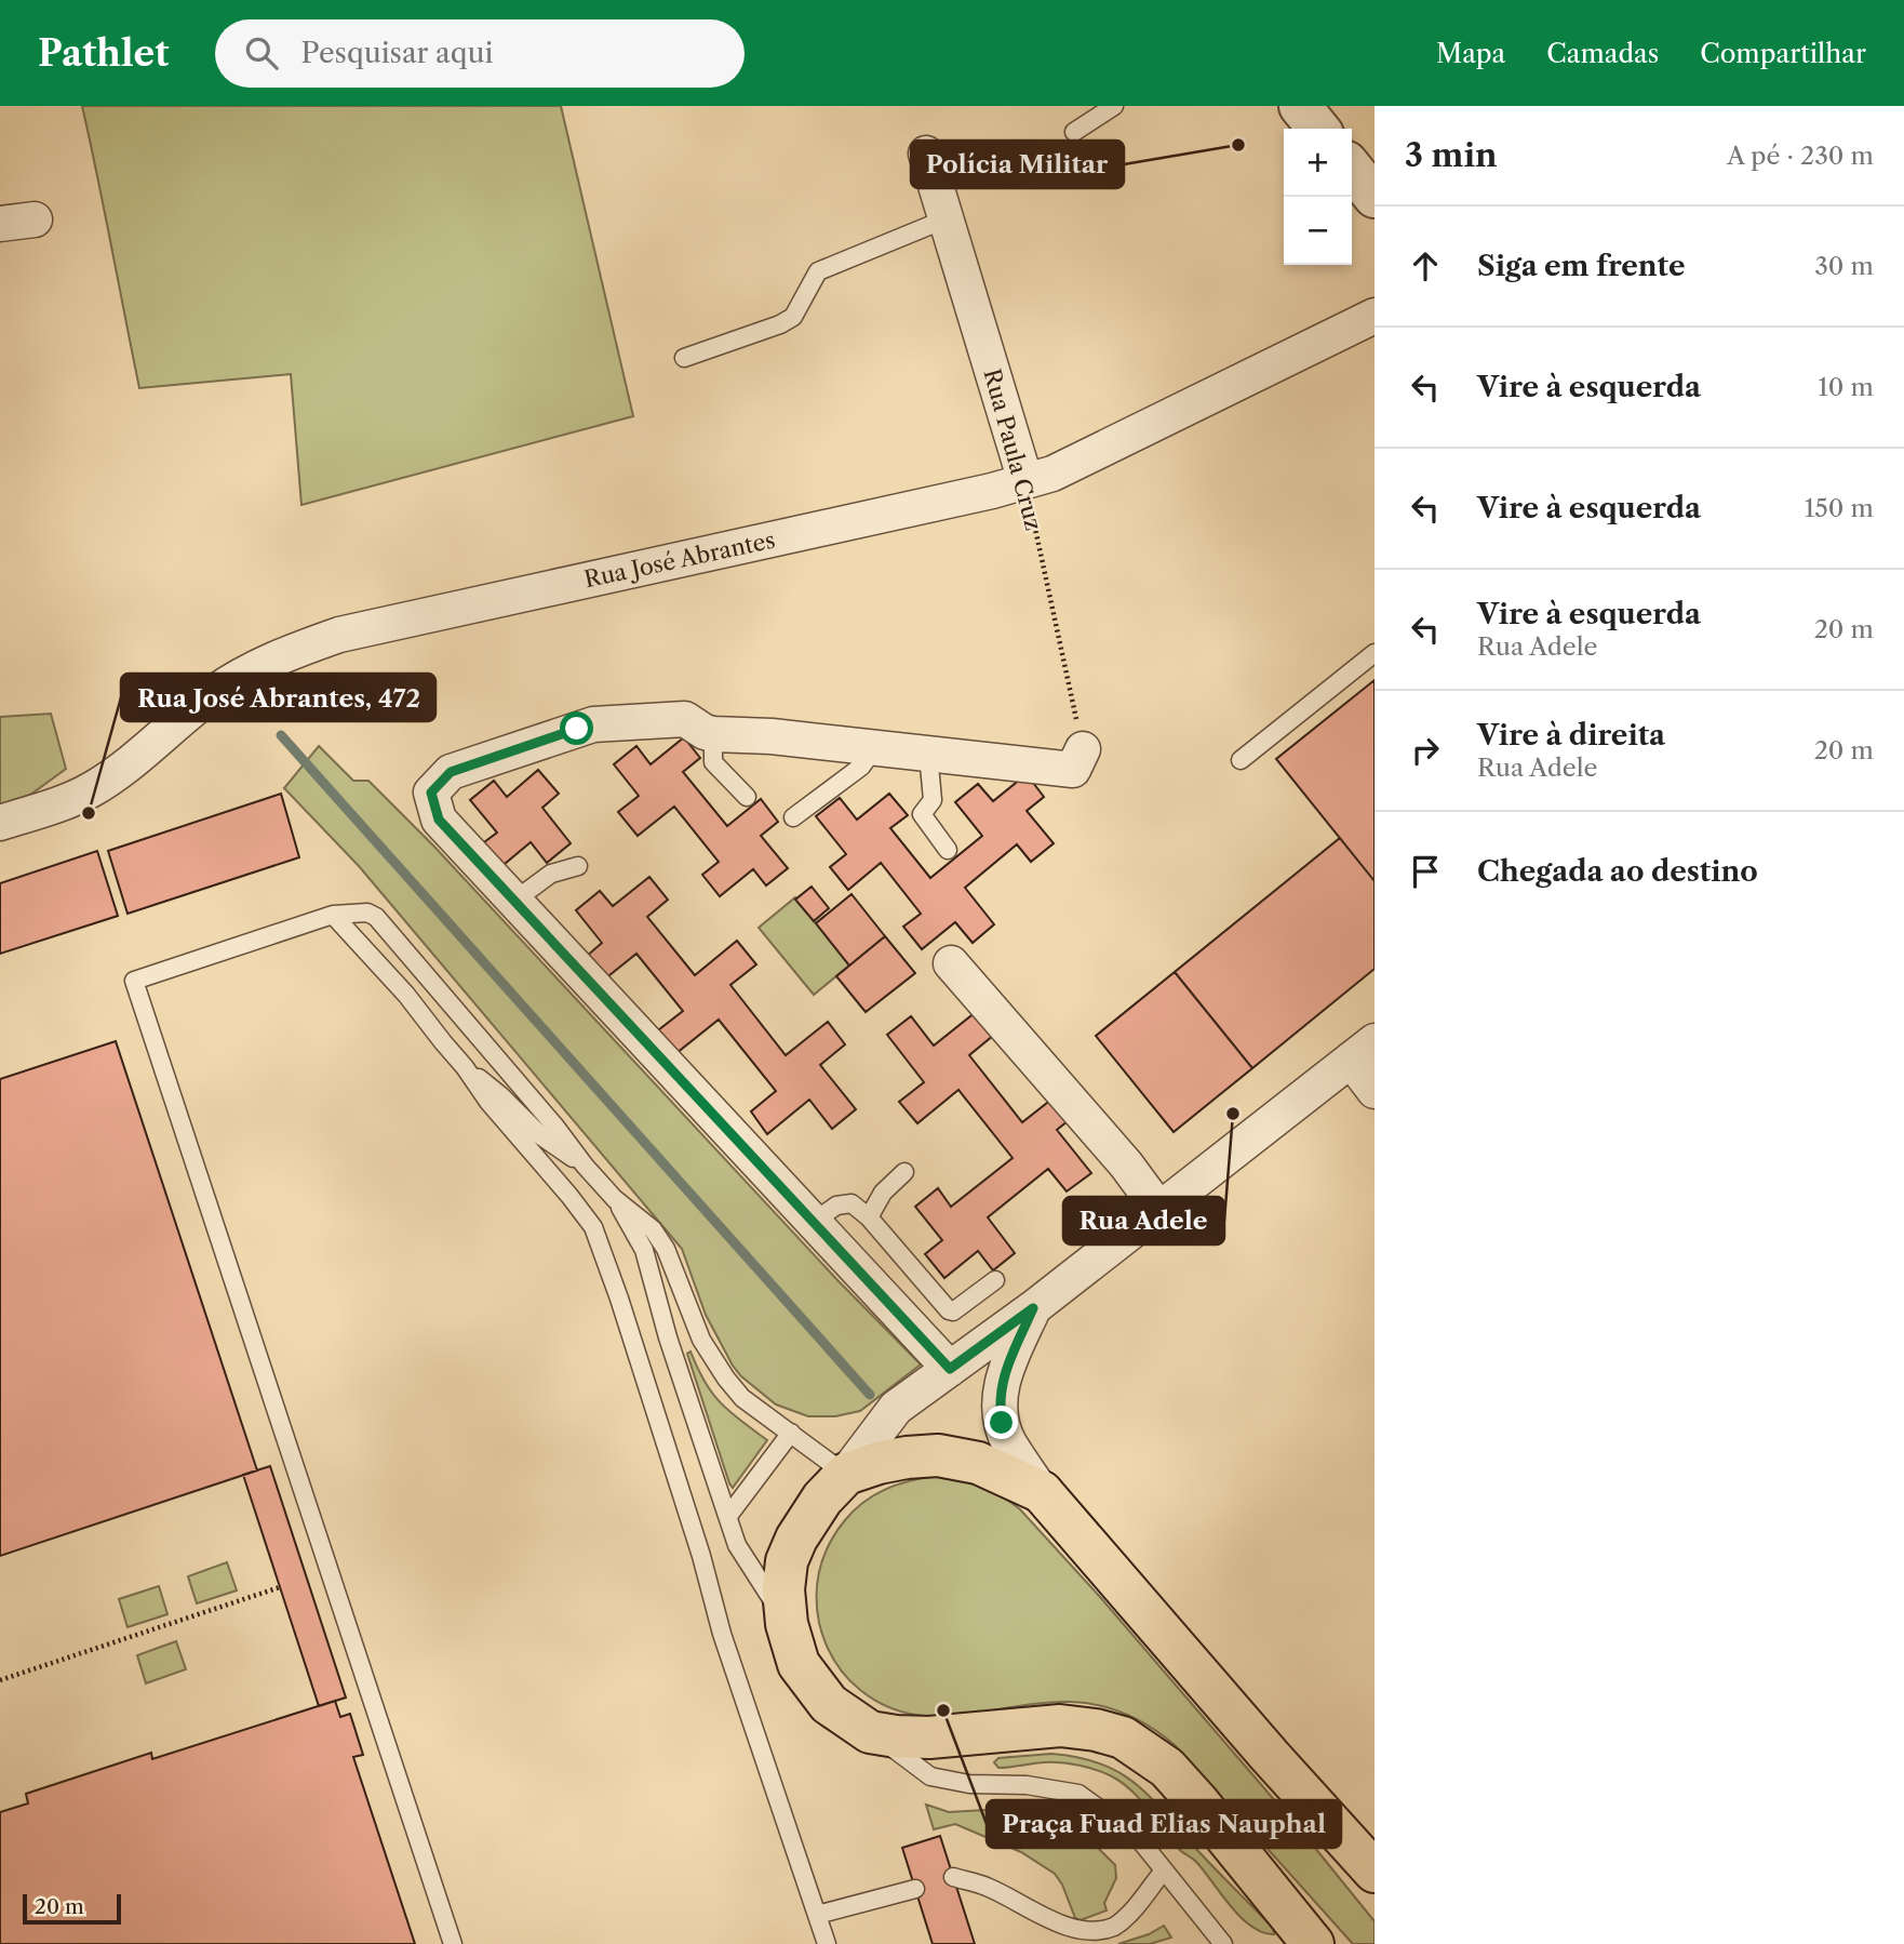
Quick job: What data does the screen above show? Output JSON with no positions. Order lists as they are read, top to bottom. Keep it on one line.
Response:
{"streets":{"street":["Rua Paula Cruz","Rua José Abrantes"]},"crossings":[["Rua Paula Cruz","Rua José Abrantes"]],"places":["Polícia Militar","Rua José Abrantes, 472","Rua Adele","Praça Fuad Elias Nauphal"],"scale_bar":"20 m","page":{"header":"Pathlet","search":"Pesquisar aqui","nav":["Mapa","Camadas","Compartilhar"],"heading":["3 min","A pé · 230 m"],"map_buttons":["+","−"],"list":[["Siga em frente","30 m"],["Vire à esquerda","10 m"],["Vire à esquerda","150 m"],["Vire à esquerda","Rua Adele","20 m"],["Vire à direita","Rua Adele","20 m"],"Chegada ao destino"],"scale":"20 m"}}
